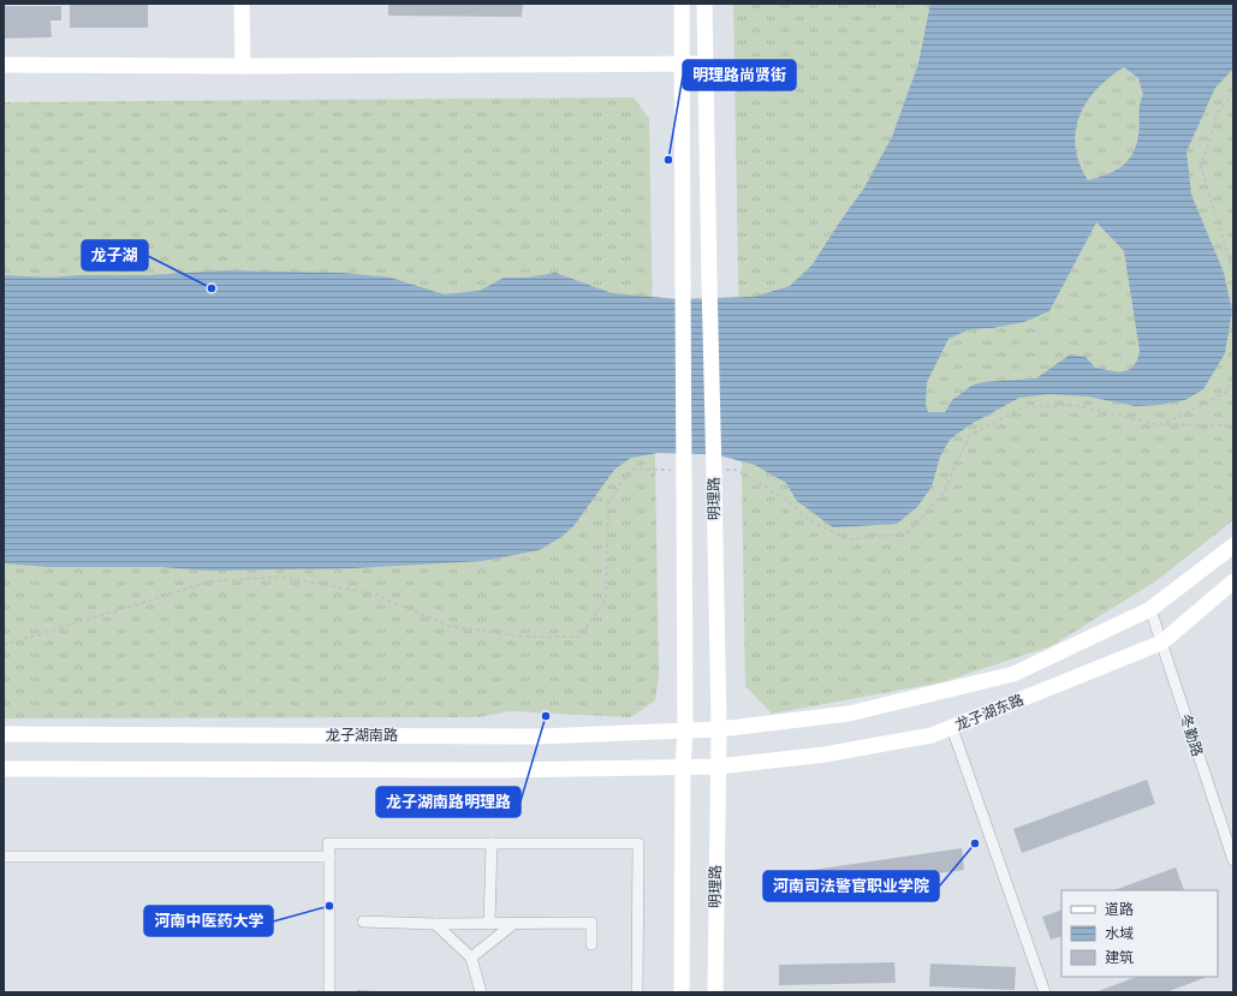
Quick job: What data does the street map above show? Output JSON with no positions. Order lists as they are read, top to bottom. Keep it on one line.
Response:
{"streets":{"street":["明理路","龙子湖东路","龙子湖南路","冬勤路"]},"crossings":[["明理路","龙子湖东路"],["明理路","龙子湖南路"],["龙子湖东路","龙子湖南路"],["龙子湖东路","冬勤路"]],"places":["明理路尚贤街","龙子湖","龙子湖南路明理路","河南司法警官职业学院","河南中医药大学"],"legend":["道路","水域","建筑"]}
